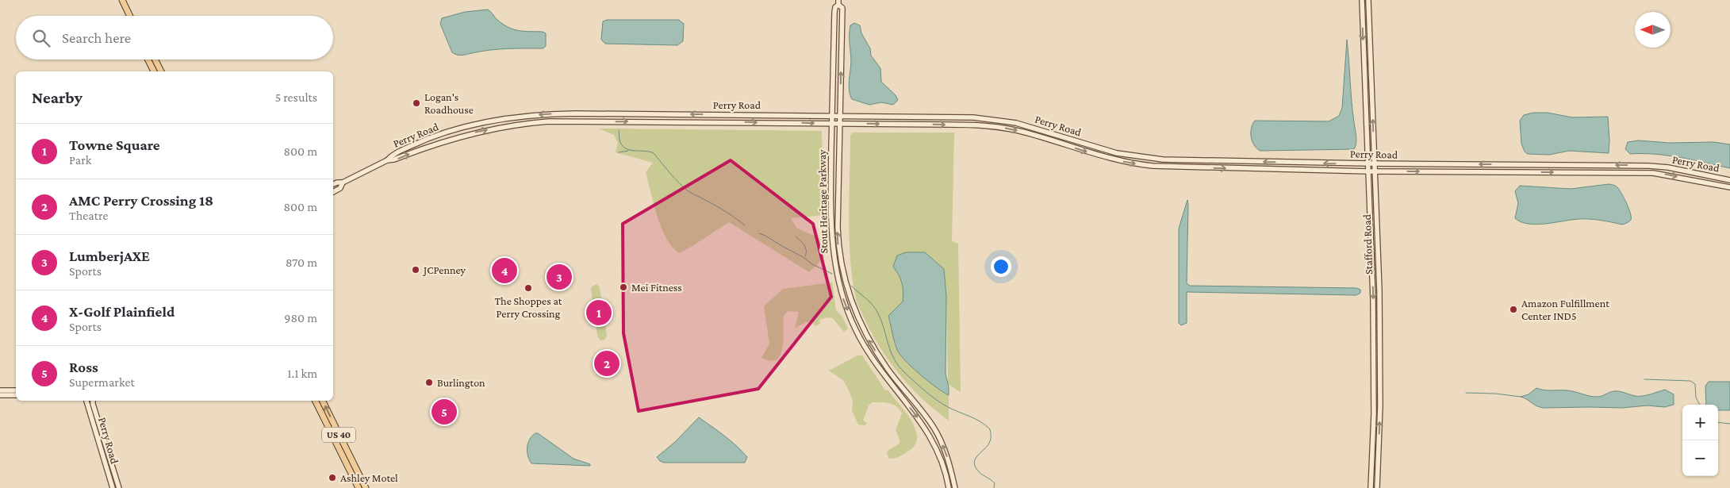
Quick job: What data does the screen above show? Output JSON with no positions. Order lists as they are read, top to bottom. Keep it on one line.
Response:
{"streets":{"main road":["US 40"],"street":["Perry Road","Stout Heritage Parkway","Stafford Road"]},"crossings":[["Perry Road","Stout Heritage Parkway"],["Perry Road","Stafford Road"]],"places":["Logan's Roadhouse","JCPenney","Mei Fitness","The Shoppes at Perry Crossing","Amazon Fulfillment Center IND5","Burlington","Ashley Motel"],"north":"left","page":{"search":"Search here","heading":["Nearby","5 results"],"list":[{"mark":"1","name":"Towne Square","note":"Park","value":"800 m"},{"mark":"2","name":"AMC Perry Crossing 18","note":"Theatre","value":"800 m"},{"mark":"3","name":"LumberjAXE","note":"Sports","value":"870 m"},{"mark":"4","name":"X-Golf Plainfield","note":"Sports","value":"980 m"},{"mark":"5","name":"Ross","note":"Supermarket","value":"1.1 km"}],"pins":["4","3","1","2","5"],"map_buttons":["+","−"]}}
